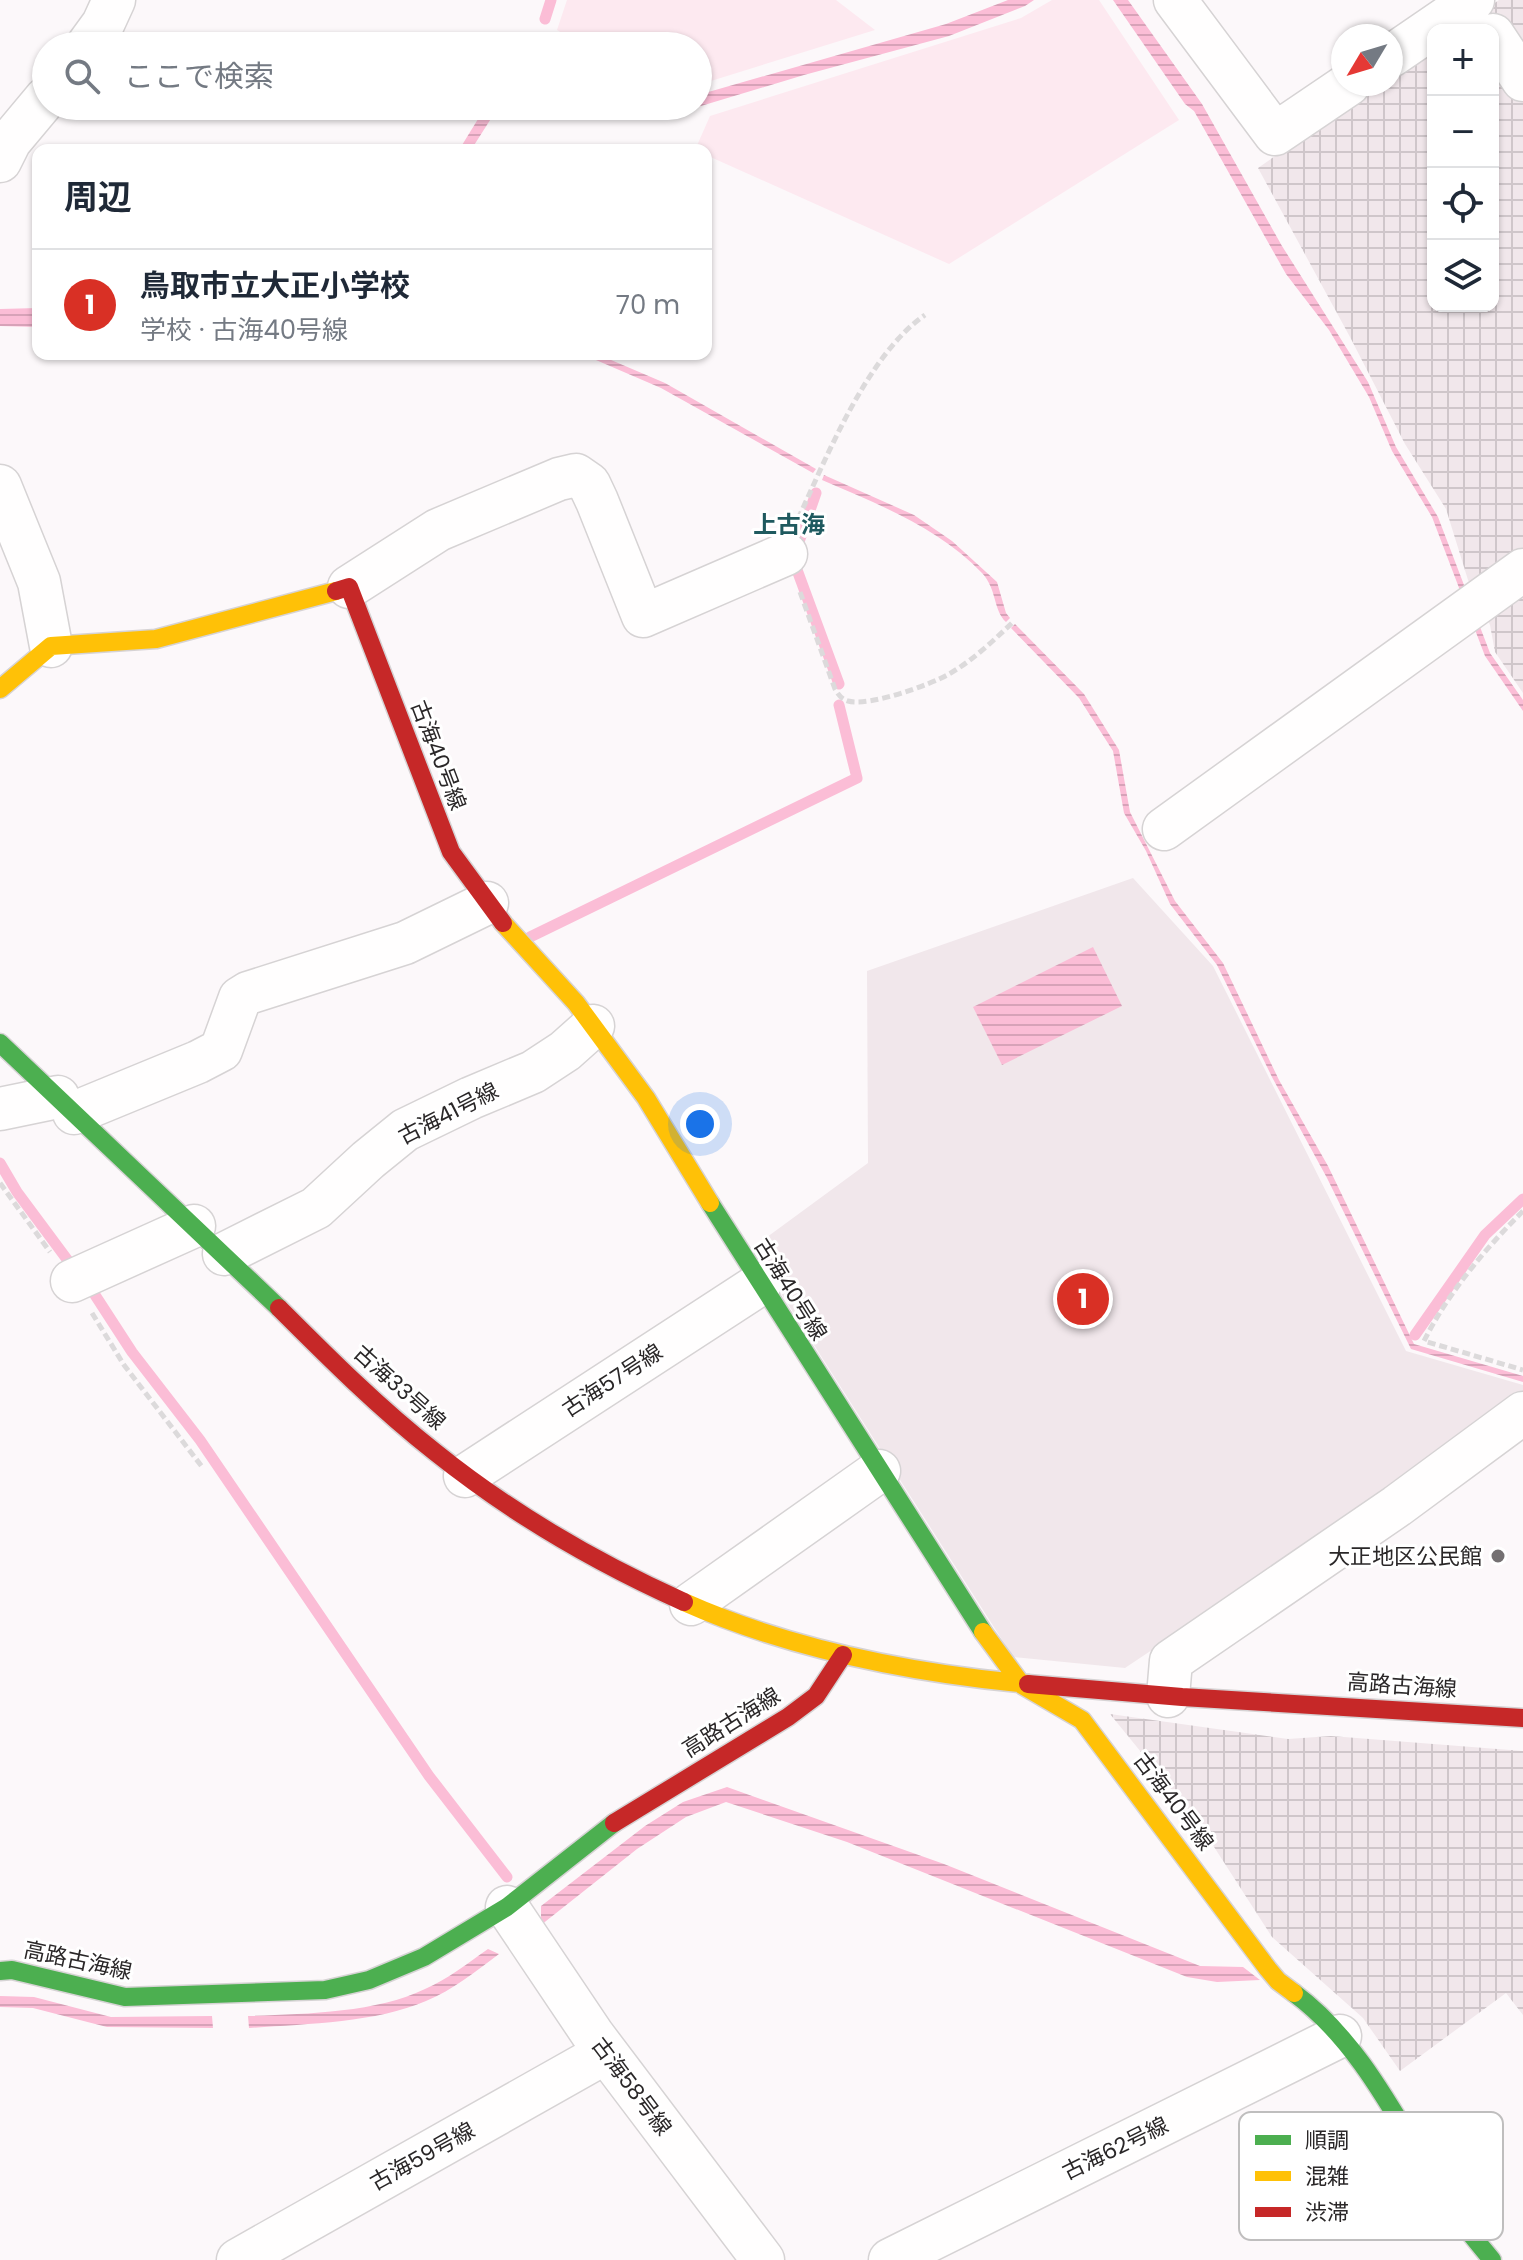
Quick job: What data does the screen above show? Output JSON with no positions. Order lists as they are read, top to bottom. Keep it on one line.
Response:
{"streets":{"street":["古海40号線","古海41号線","古海57号線","古海33号線","高路古海線","古海58号線","古海62号線","古海59号線"]},"crossings":[["古海40号線","古海41号線"],["古海40号線","古海57号線"],["古海40号線","高路古海線"],["古海40号線","古海62号線"],["古海41号線","古海33号線"],["古海57号線","古海33号線"],["古海33号線","高路古海線"],["高路古海線","古海58号線"],["古海58号線","古海59号線"]],"districts":["上古海"],"places":["大正地区公民館"],"legend":["順調","混雑","渋滞"],"north":"bottom left","page":{"map_buttons":["+","−"],"search":"ここで検索","heading":"周辺","list":[{"mark":"1","name":"鳥取市立大正小学校","note":"学校 · 古海40号線","value":"70 m"}],"pins":"1"}}
